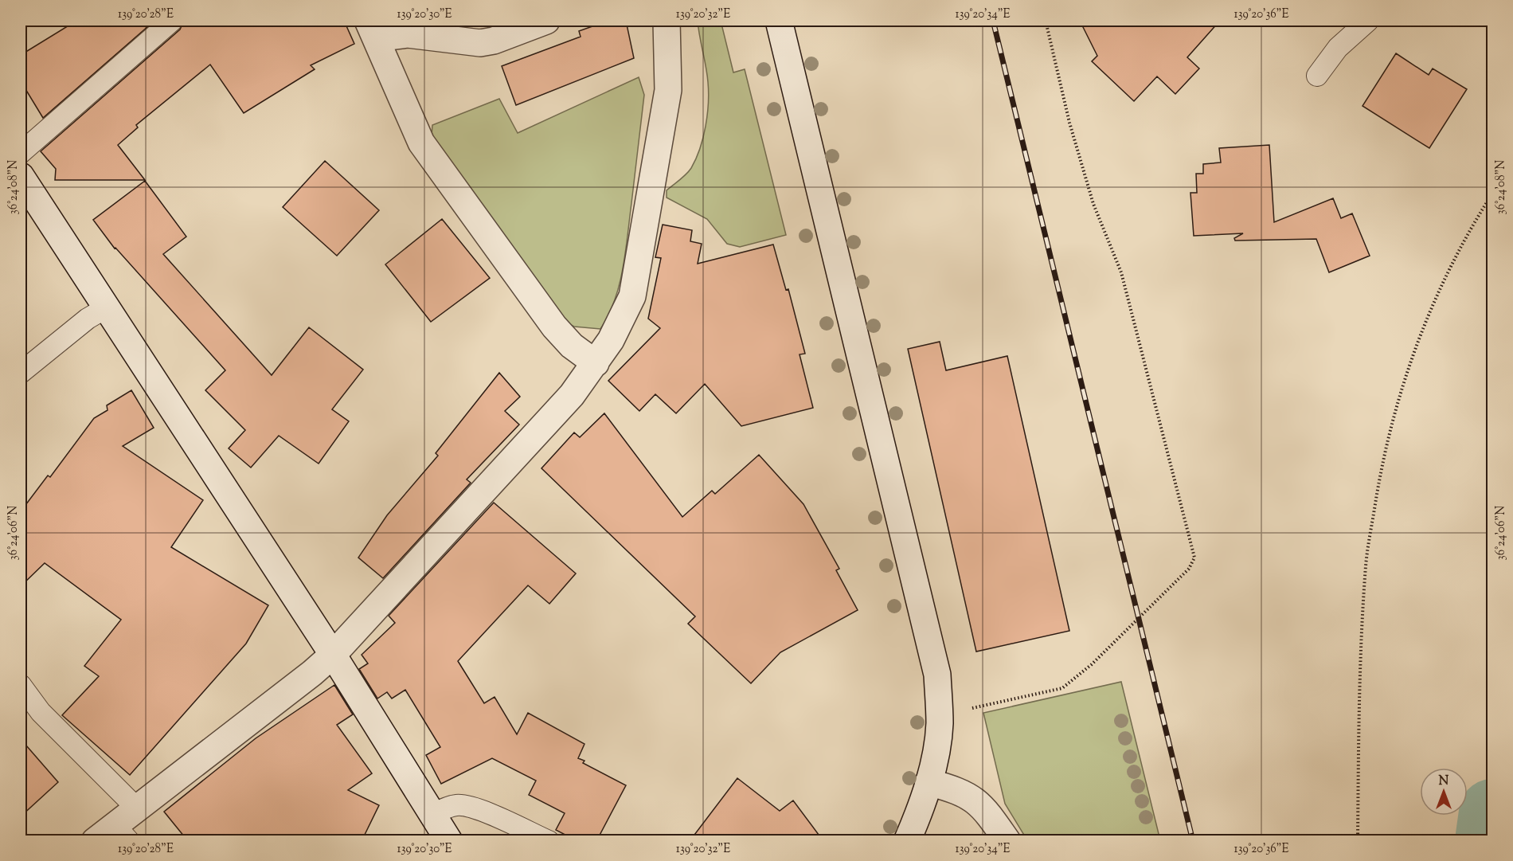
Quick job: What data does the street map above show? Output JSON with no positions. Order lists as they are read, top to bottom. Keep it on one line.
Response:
{"north":"top","coordinates":["139°20'28\"E","139°20'30\"E","139°20'32\"E","139°20'34\"E","139°20'36\"E","36°24'08\"N","36°24'06\"N"]}
